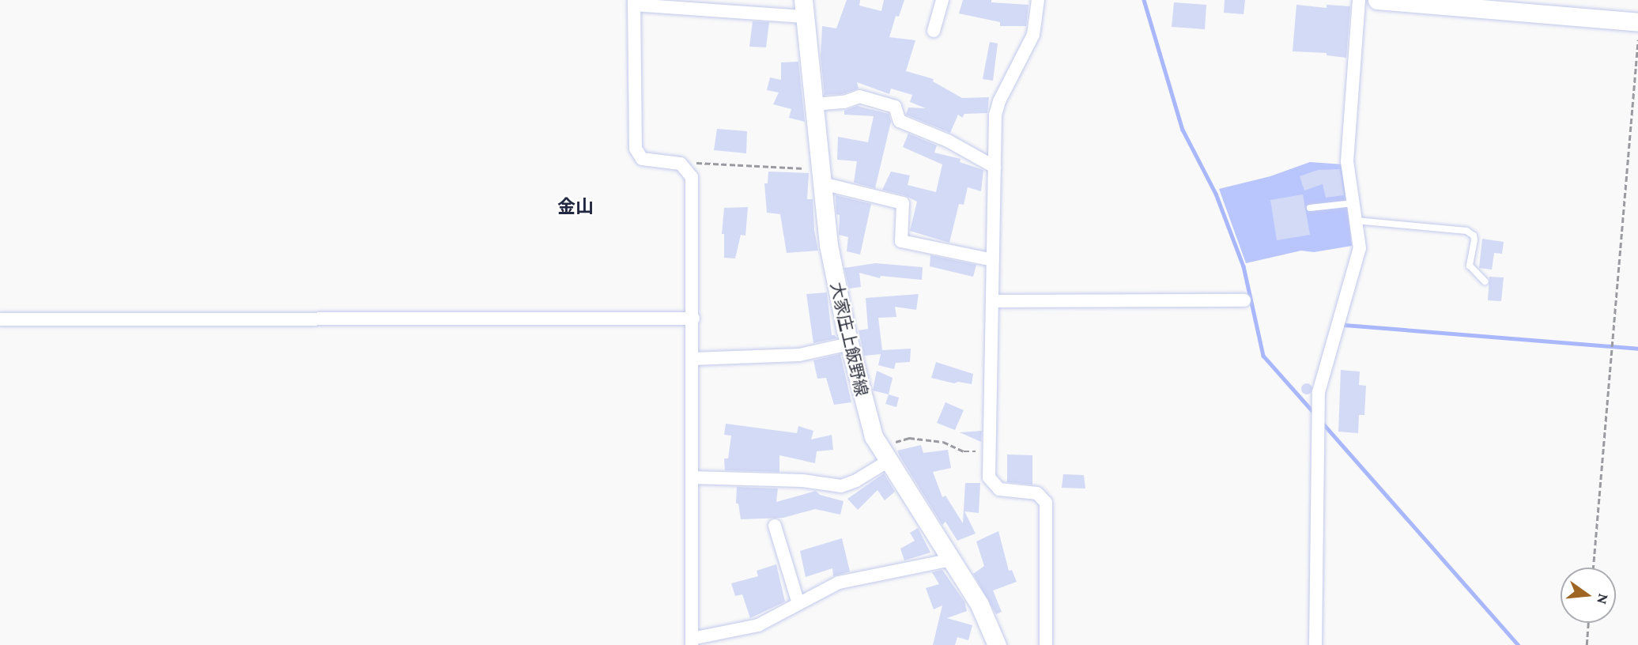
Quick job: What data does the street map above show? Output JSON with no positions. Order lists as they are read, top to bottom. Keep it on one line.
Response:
{"streets":{"main road":["大家庄上飯野線"]},"districts":["金山"],"north":"right"}
